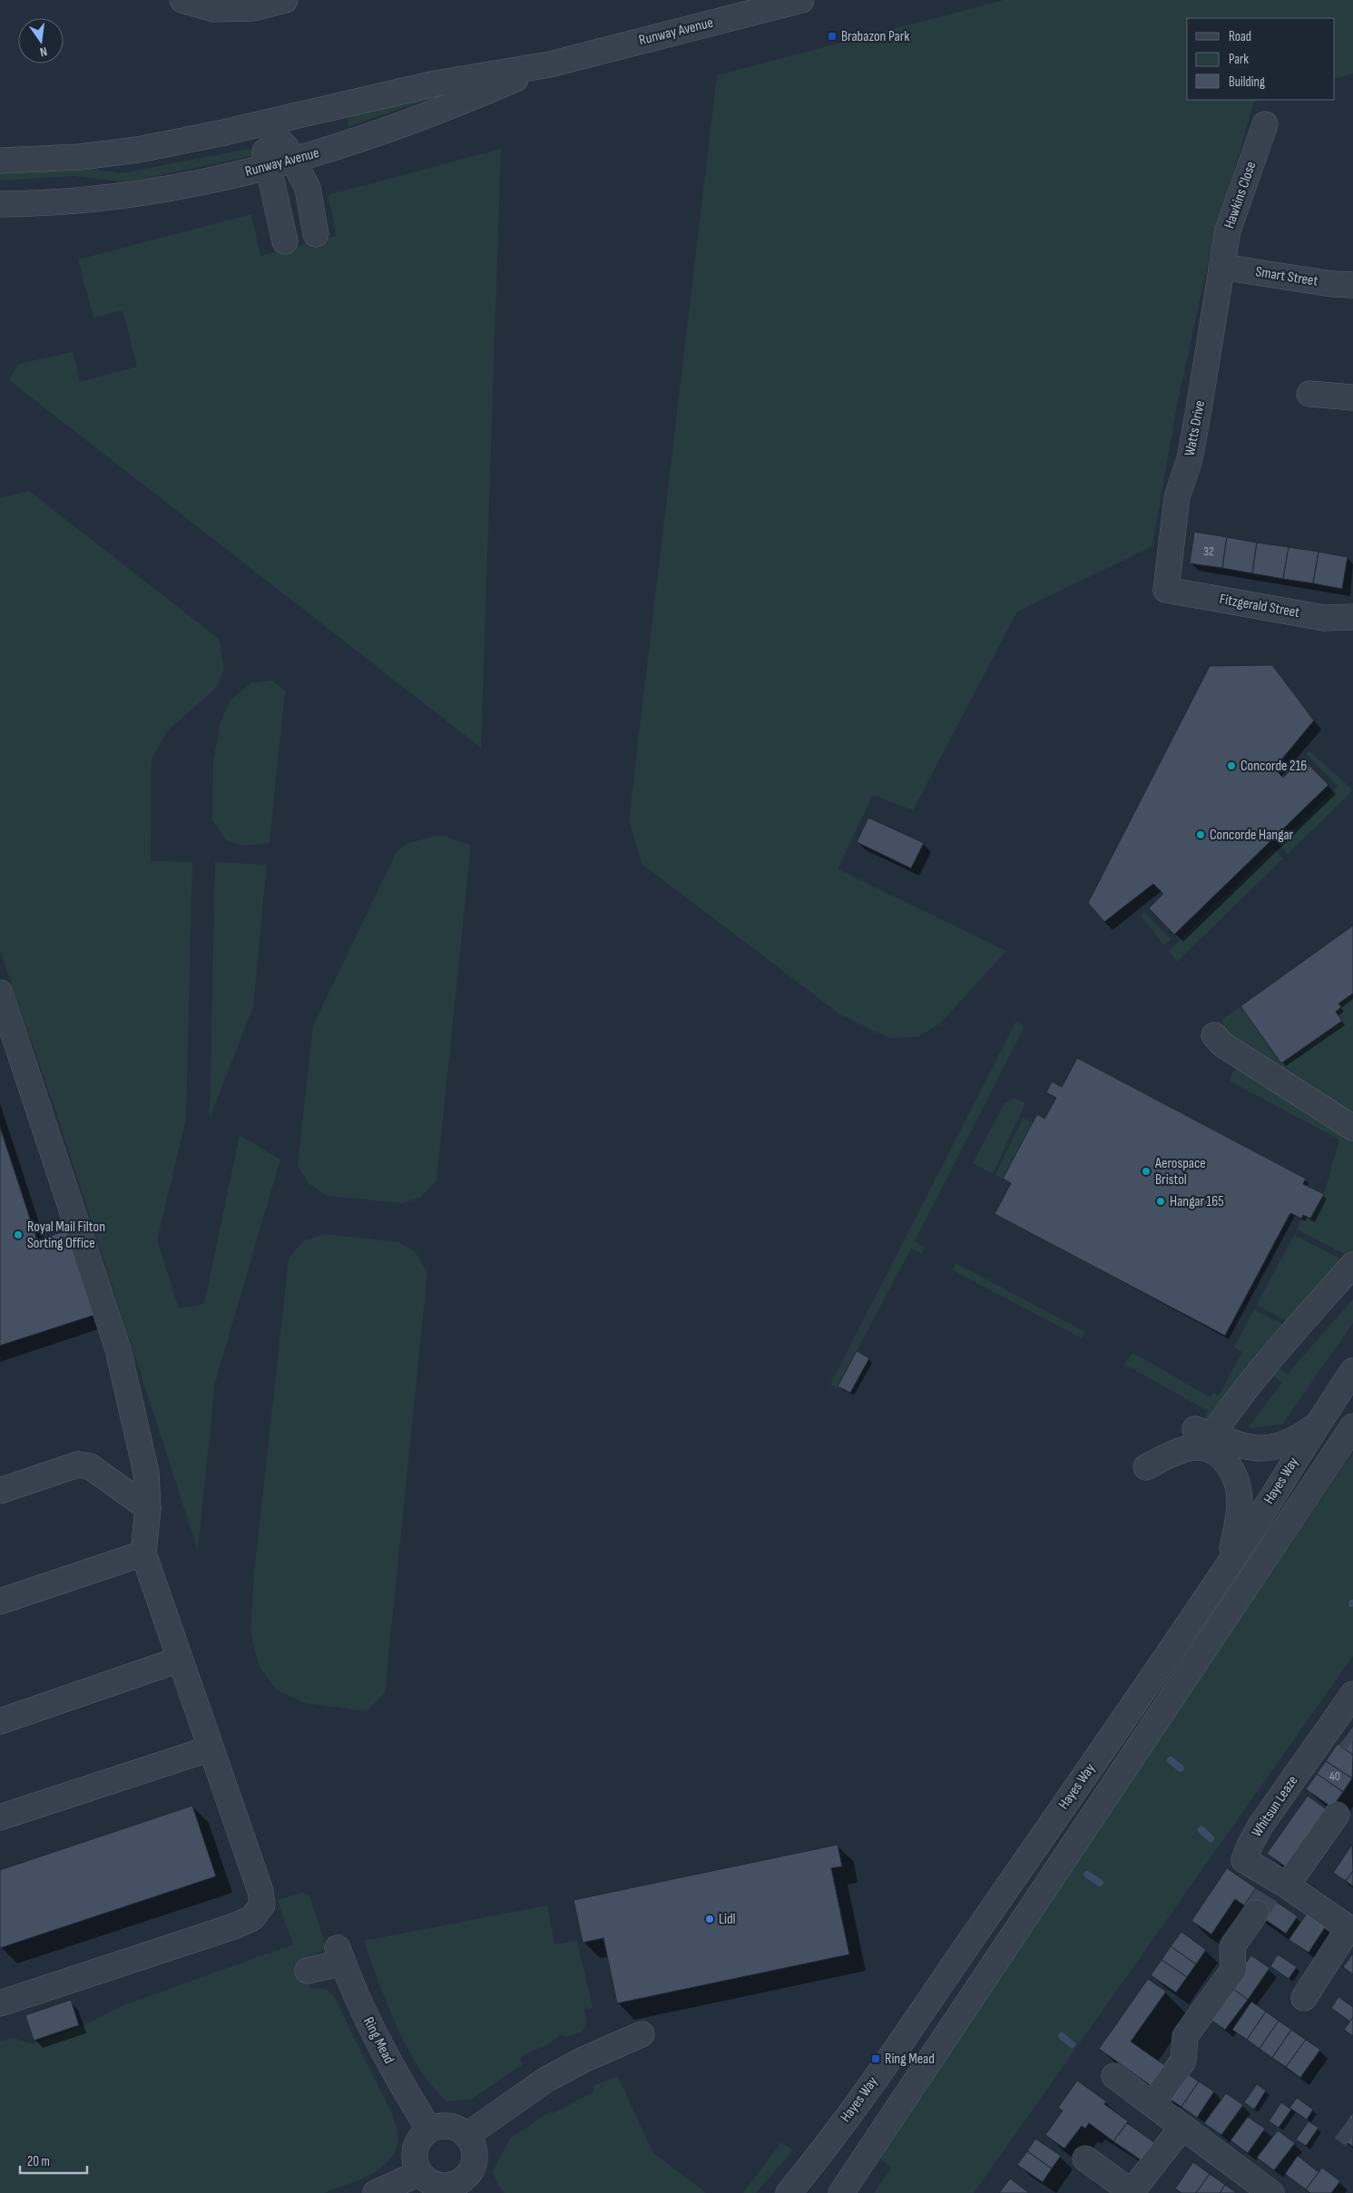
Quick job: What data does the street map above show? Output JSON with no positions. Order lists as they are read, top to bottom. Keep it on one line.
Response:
{"streets":{"street":["Runway Avenue","Hawkins Close","Smart Street","Watts Drive","Fitzgerald Street","Hayes Way","Whitsun Leaze","Ring Mead"]},"crossings":[["Hawkins Close","Smart Street"],["Hawkins Close","Watts Drive"],["Smart Street","Watts Drive"],["Watts Drive","Fitzgerald Street"]],"places":{"transit":["Brabazon Park","Ring Mead"],"other":["Concorde 216","Concorde Hangar","Aerospace Bristol","Hangar 165","Royal Mail Filton Sorting Office","Lidl"]},"house_numbers":["32","40"],"legend":["Road","Park","Building"],"scale_bar":"20 m","north":"bottom"}
